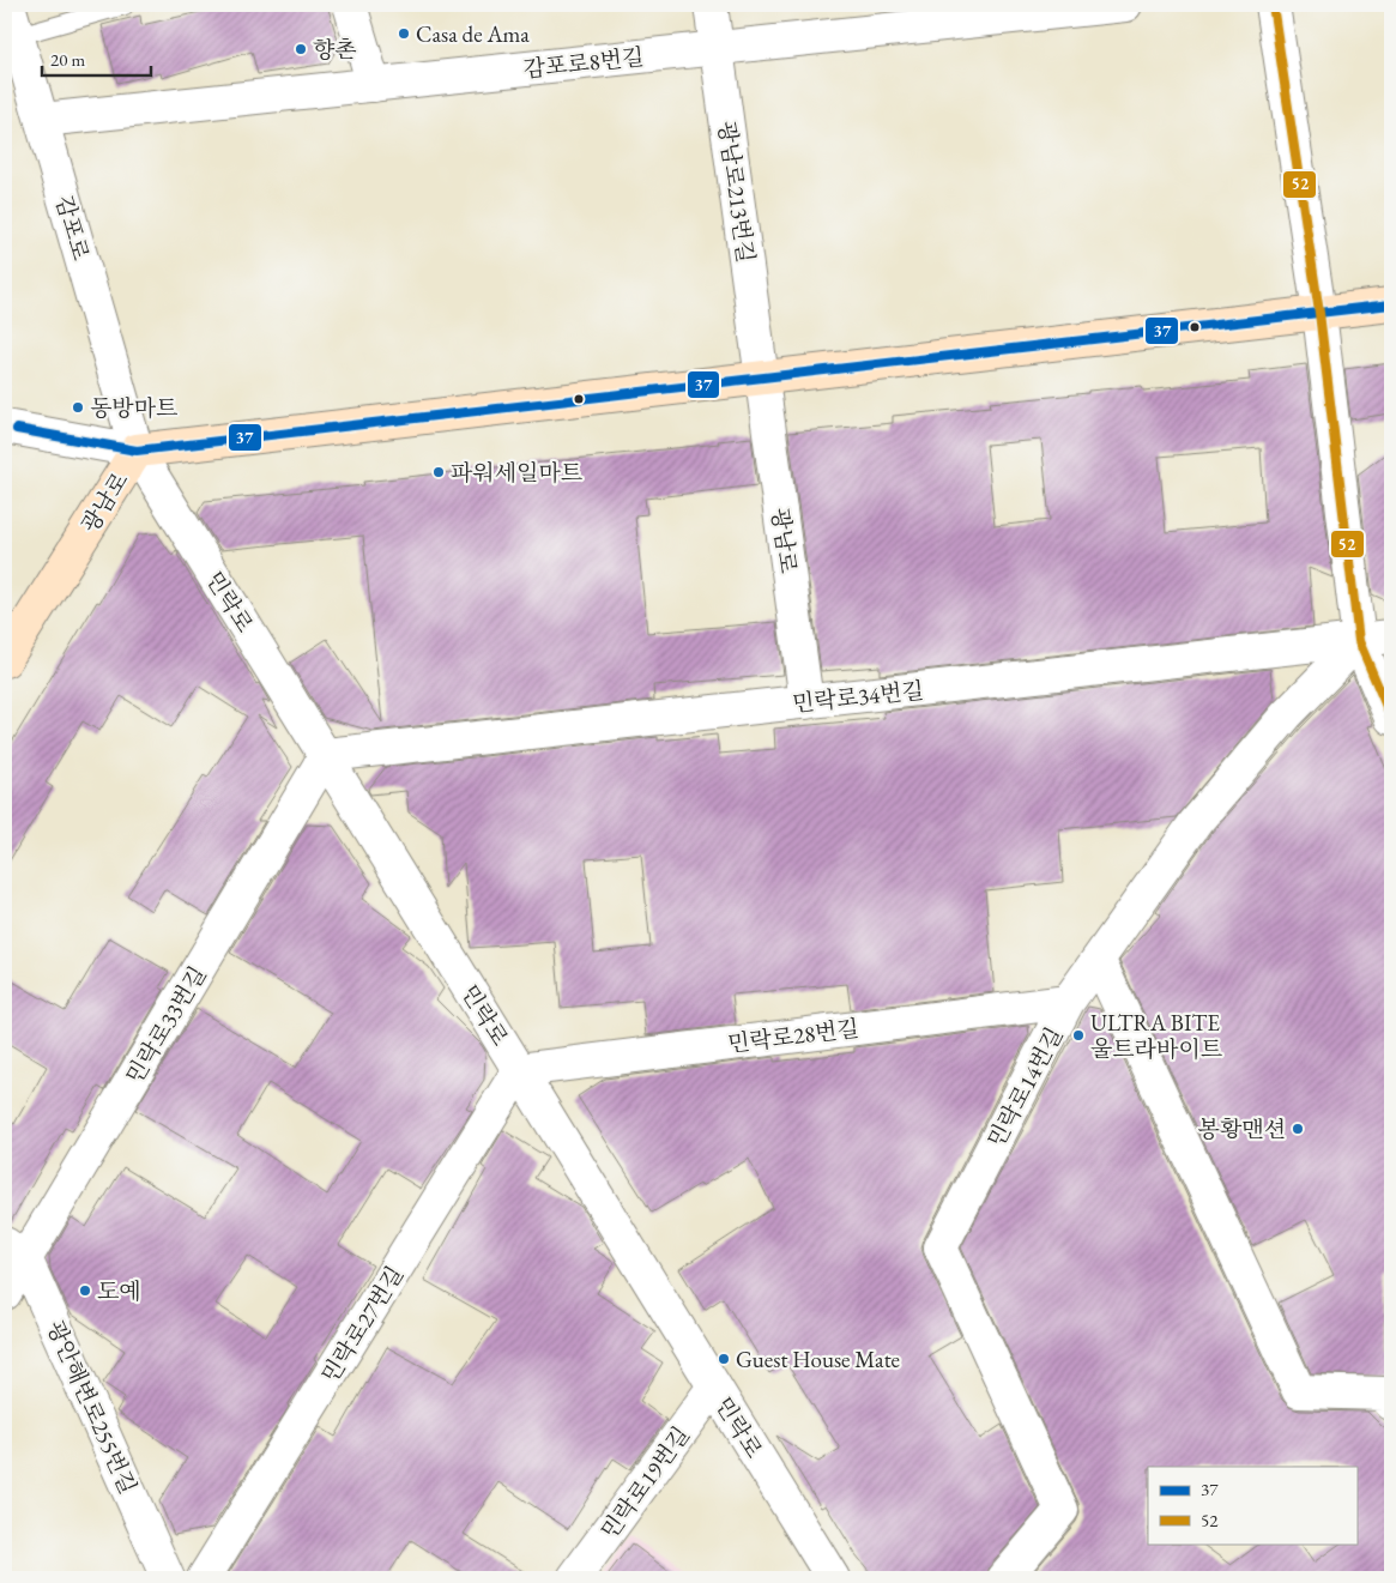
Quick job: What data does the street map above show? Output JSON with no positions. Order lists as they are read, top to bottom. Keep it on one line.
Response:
{"streets":{"main road":["광남로"],"street":["감포로8번길","광남로213번길","감포로","민락로","민락로34번길","민락로33번길","민락로28번길","민락로14번길","민락로27번길","광안해변로255번길","민락로19번길"]},"crossings":[["감포로8번길","광남로213번길"],["감포로8번길","감포로"],["광남로213번길","광남로"],["감포로","광남로"],["감포로","민락로"],["광남로","민락로"],["광남로","민락로34번길"],["민락로","민락로34번길"],["민락로","민락로33번길"],["민락로","민락로28번길"],["민락로","민락로27번길"],["민락로","민락로19번길"],["민락로34번길","민락로33번길"],["민락로34번길","민락로14번길"],["민락로33번길","광안해변로255번길"],["민락로28번길","민락로14번길"],["민락로28번길","민락로27번길"]],"places":["Casa de Ama","향촌","동방마트","파워세일마트","ULTRA BITE 울트라바이트","봉황맨션","도예","Guest House Mate"],"lines":["transit line 52","transit line 37"],"legend":["37","52"],"scale_bar":"20 m"}
